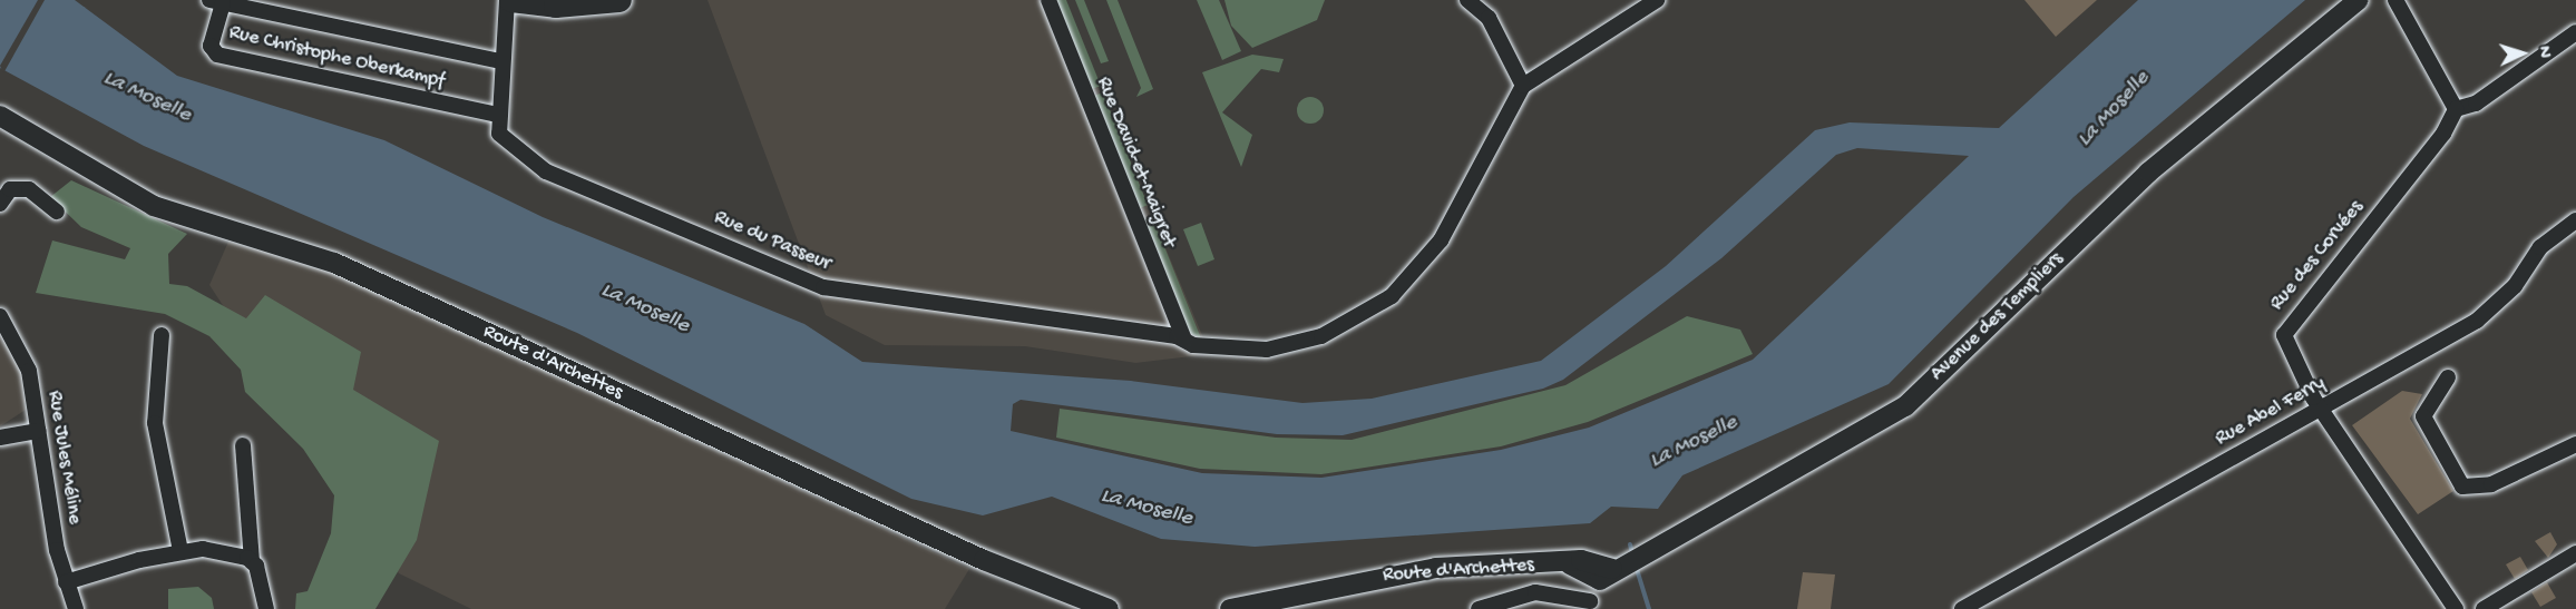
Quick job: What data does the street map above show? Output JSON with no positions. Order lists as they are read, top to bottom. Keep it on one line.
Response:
{"streets":{"street":["Rue Christophe Oberkampf","Rue David-et-Maigret","Rue du Passeur","Rue des Corvées","Avenue des Templiers","Route d'Archettes","Rue Abel Ferry","Rue Jules Méline"]},"crossings":[["Rue Christophe Oberkampf","Rue du Passeur"],["Rue David-et-Maigret","Rue du Passeur"],["Rue des Corvées","Rue Abel Ferry"],["Avenue des Templiers","Route d'Archettes"]],"water":["La Moselle"],"north":"right"}
